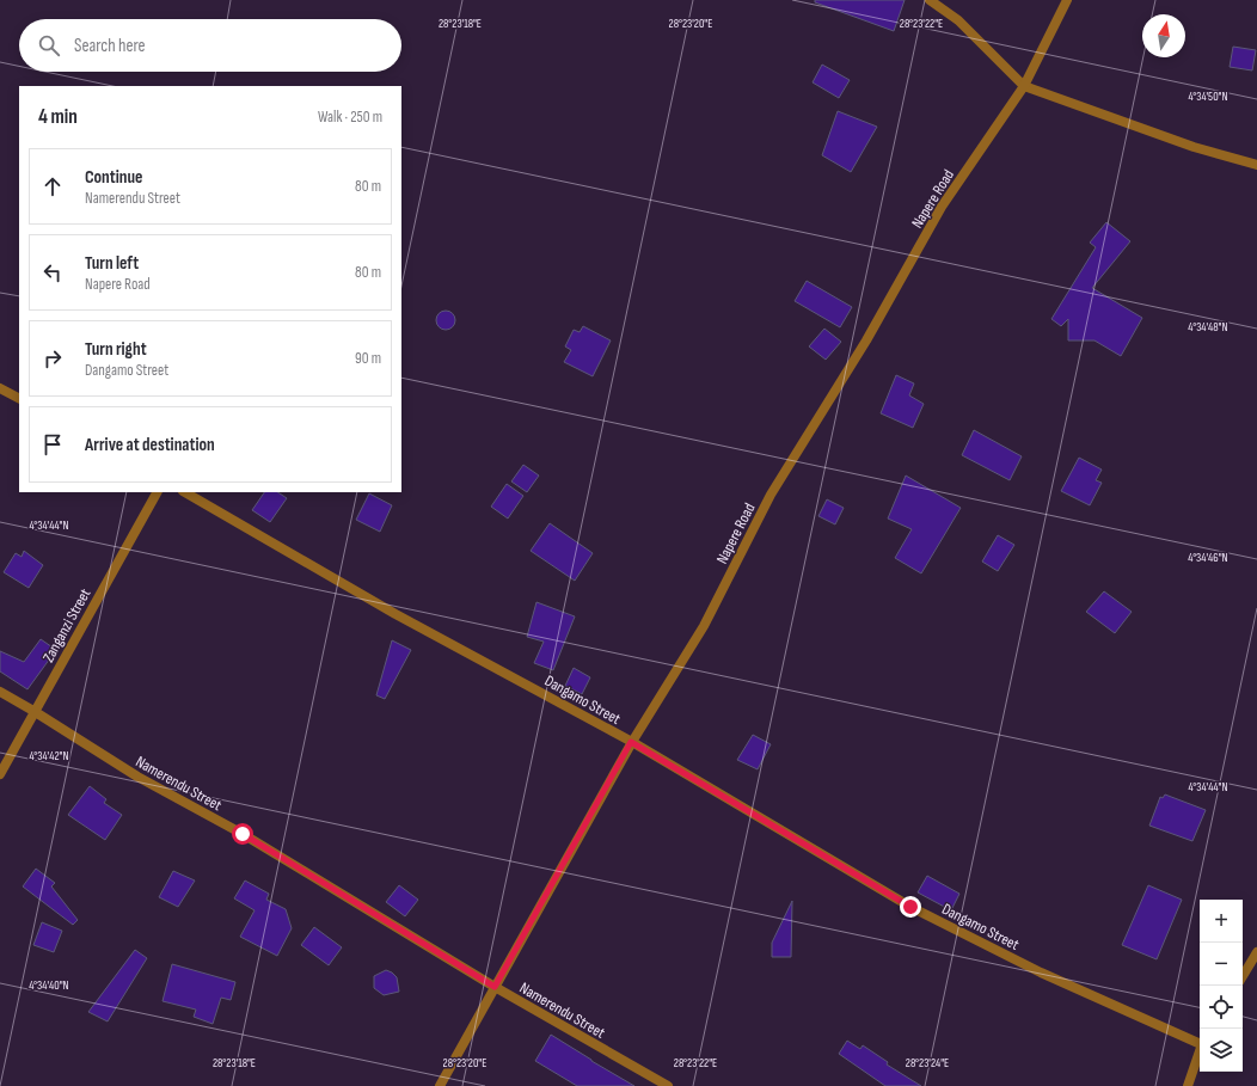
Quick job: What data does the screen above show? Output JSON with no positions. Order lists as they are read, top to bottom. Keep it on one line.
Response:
{"streets":{"street":["Napere Road","Zanganzi Street","Dangamo Street","Namerendu Street"]},"crossings":[["Napere Road","Dangamo Street"],["Napere Road","Namerendu Street"],["Zanganzi Street","Namerendu Street"]],"north":"top","page":{"search":"Search here","heading":["4 min","Walk · 250 m"],"list":[["Continue","Namerendu Street","80 m"],["Turn left","Napere Road","80 m"],["Turn right","Dangamo Street","90 m"],"Arrive at destination"],"map_buttons":["+","−"]},"coordinates":["28°23'18\"E","28°23'20\"E","28°23'22\"E","4°34'50\"N","4°34'48\"N","4°34'44\"N","4°34'46\"N","4°34'42\"N","4°34'40\"N","28°23'24\"E"]}
